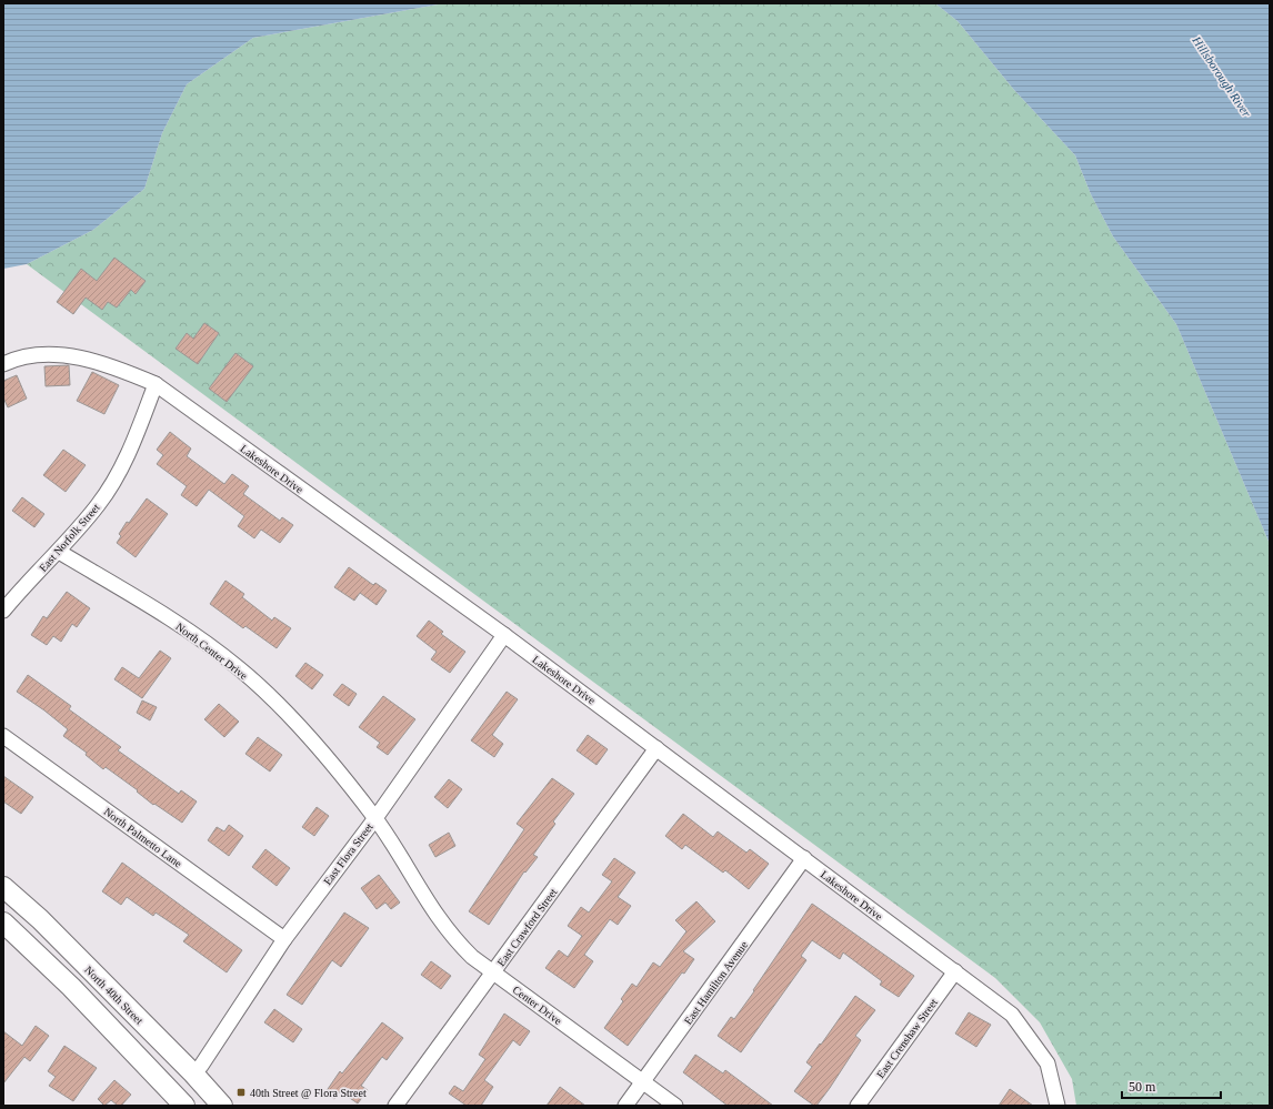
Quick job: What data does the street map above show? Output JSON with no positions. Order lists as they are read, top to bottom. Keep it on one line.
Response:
{"streets":{"main road":["North 40th Street"],"street":["Lakeshore Drive","East Norfolk Street","North Center Drive","North Palmetto Lane","East Flora Street","East Crawford Street","East Hamilton Avenue","Center Drive","East Crenshaw Street"]},"crossings":[["Lakeshore Drive","East Norfolk Street"],["Lakeshore Drive","East Flora Street"],["Lakeshore Drive","East Crawford Street"],["Lakeshore Drive","East Hamilton Avenue"],["Lakeshore Drive","East Crenshaw Street"],["East Norfolk Street","North Center Drive"],["North Center Drive","East Flora Street"],["North Center Drive","Center Drive"],["North Palmetto Lane","East Flora Street"],["East Flora Street","North 40th Street"],["East Flora Street","Center Drive"],["East Crawford Street","Center Drive"],["East Hamilton Avenue","Center Drive"]],"water":["Hillsborough River"],"places":{"transit":["40th Street @ Flora Street"]},"scale_bar":"50 m"}
